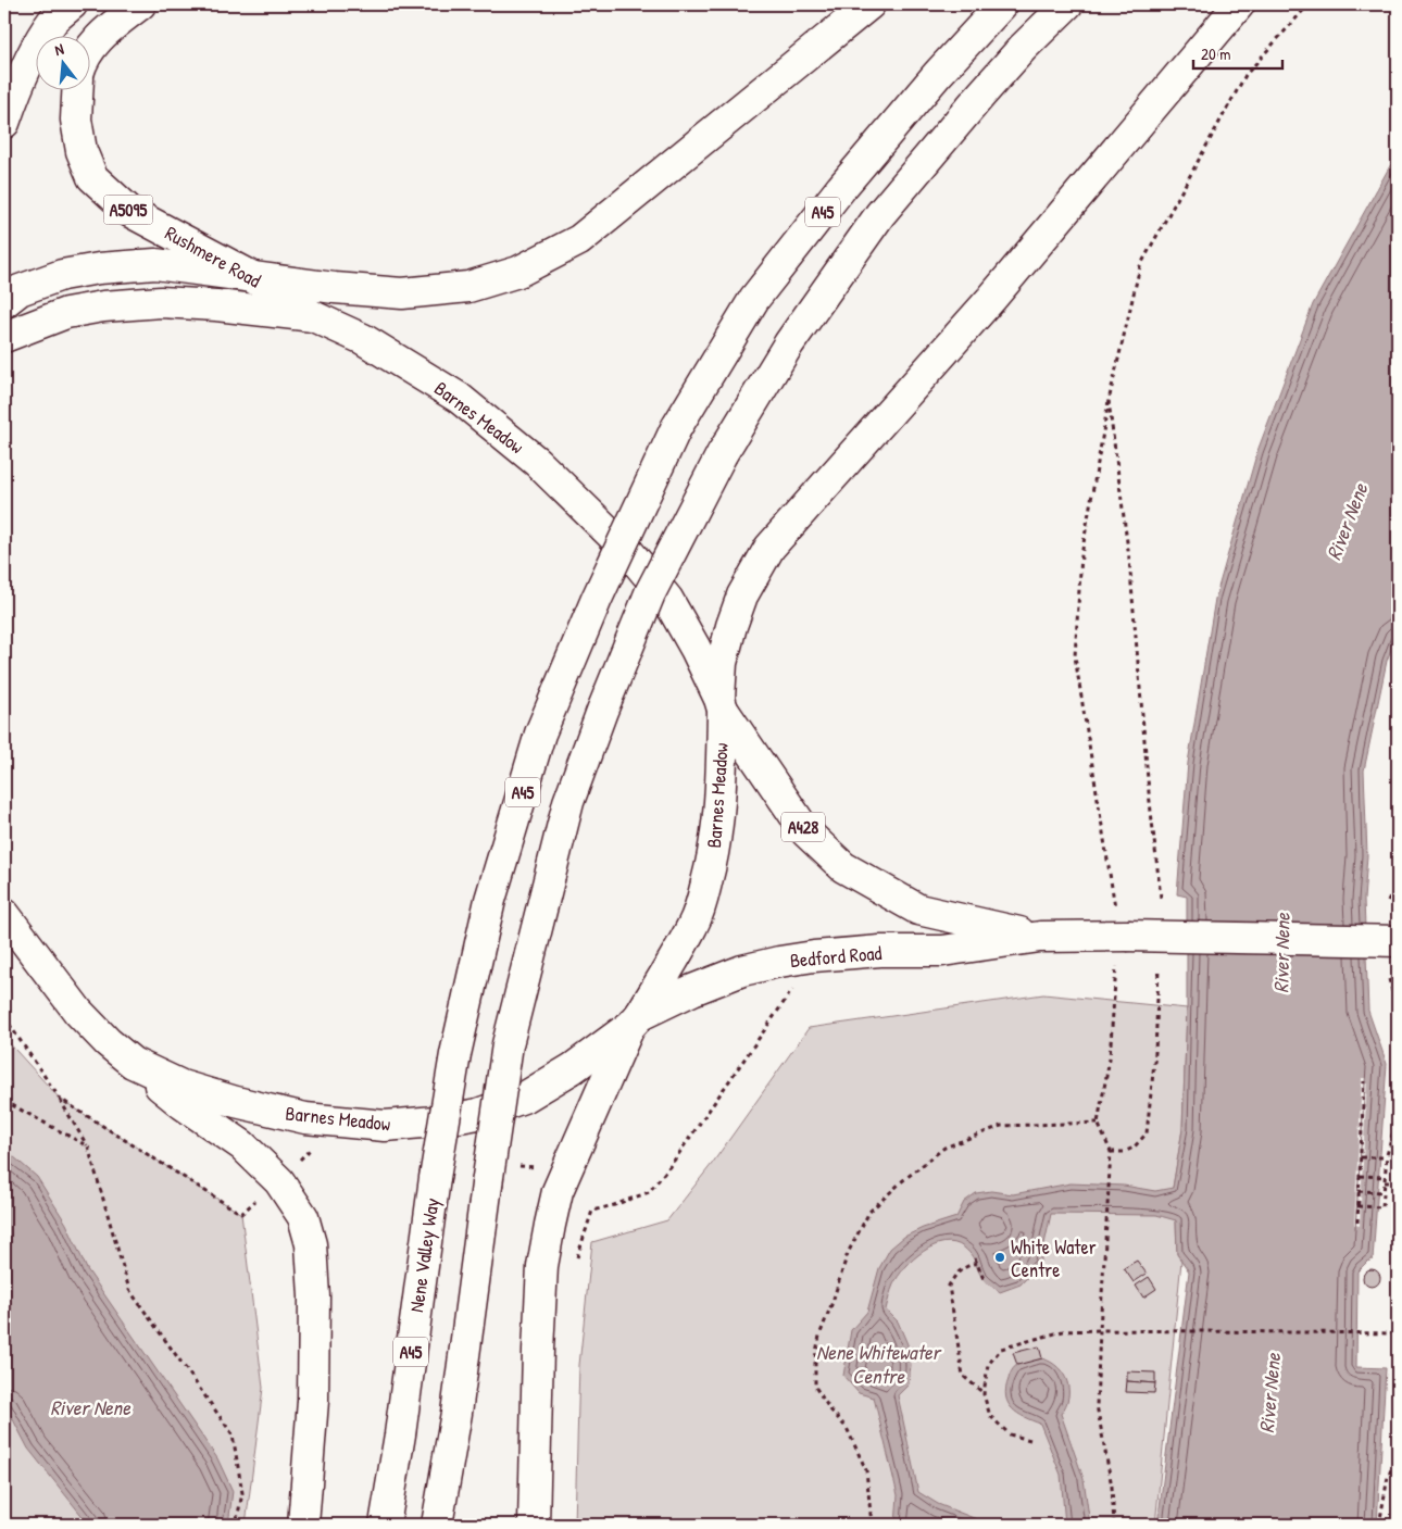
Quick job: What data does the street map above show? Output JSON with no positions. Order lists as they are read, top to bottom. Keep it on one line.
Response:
{"streets":{"main road":["A5095","A45","Rushmere Road","Barnes Meadow","A428","Bedford Road","Nene Valley Way"]},"crossings":[["Rushmere Road","Barnes Meadow"],["Barnes Meadow","Bedford Road"]],"water":["River Nene","Nene Whitewater Centre"],"places":["White Water Centre"],"scale_bar":"20 m","north":"top"}
